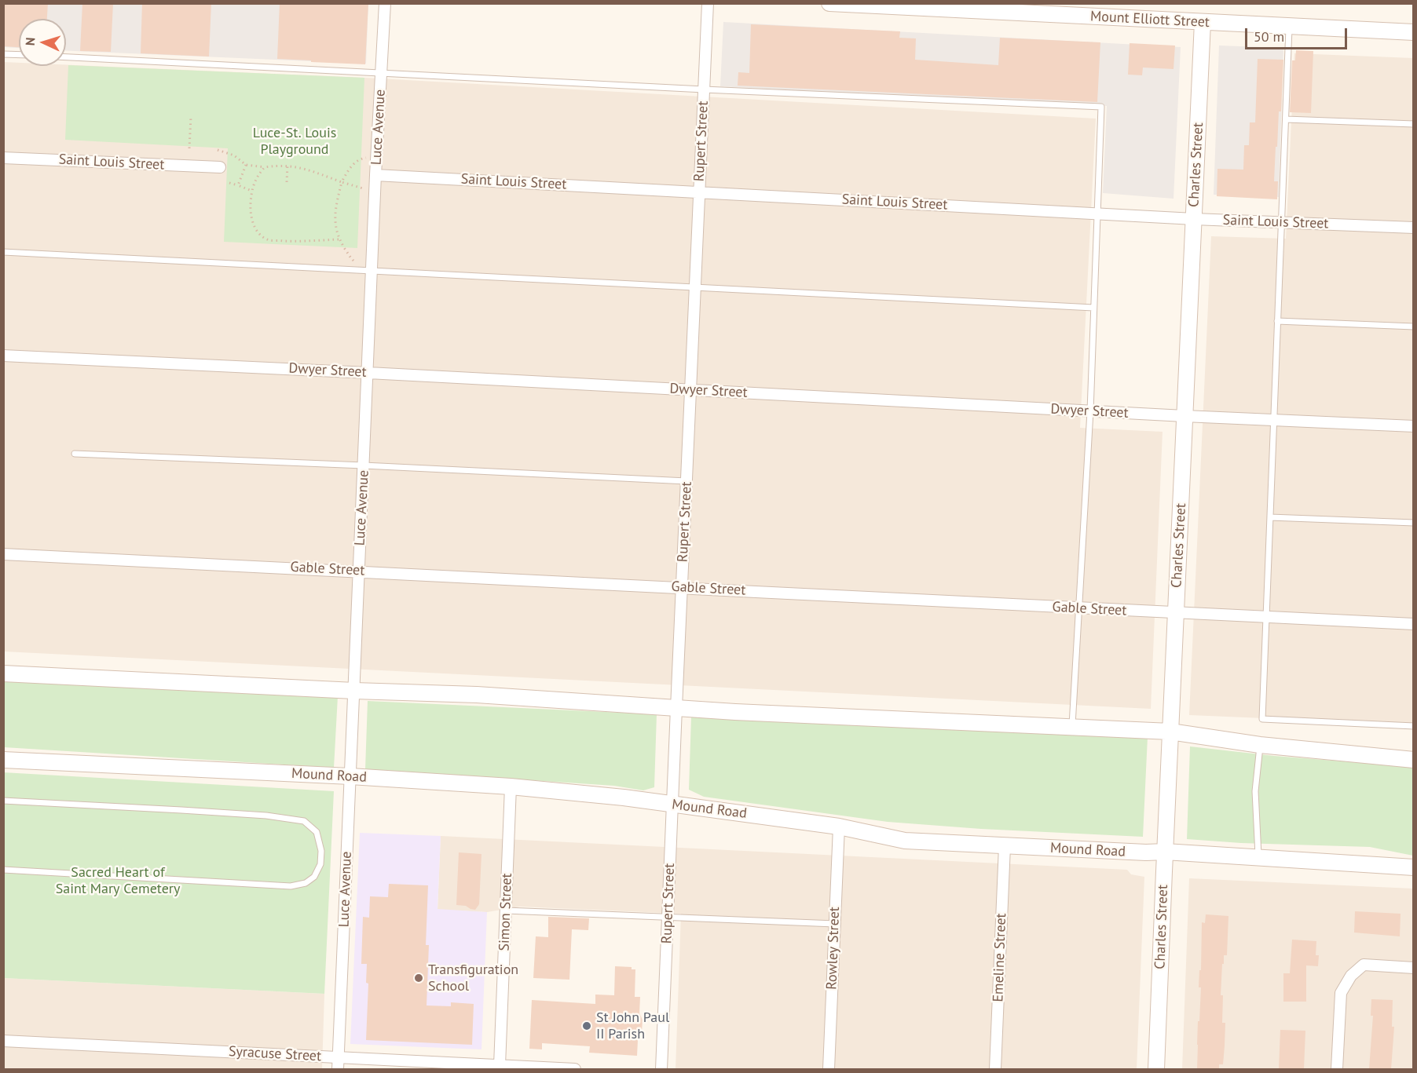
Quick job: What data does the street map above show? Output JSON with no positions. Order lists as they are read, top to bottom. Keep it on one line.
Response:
{"streets":{"main road":["Mount Elliott Street","Charles Street","Mound Road"],"street":["Luce Avenue","Rupert Street","Saint Louis Street","Dwyer Street","Gable Street","Simon Street","Rowley Street","Emeline Street","Syracuse Street"]},"crossings":[["Mount Elliott Street","Charles Street"],["Luce Avenue","Saint Louis Street"],["Luce Avenue","Dwyer Street"],["Luce Avenue","Gable Street"],["Luce Avenue","Mound Road"],["Luce Avenue","Syracuse Street"],["Rupert Street","Saint Louis Street"],["Rupert Street","Dwyer Street"],["Rupert Street","Gable Street"],["Rupert Street","Mound Road"],["Saint Louis Street","Charles Street"],["Charles Street","Dwyer Street"],["Charles Street","Gable Street"],["Charles Street","Mound Road"],["Mound Road","Simon Street"],["Mound Road","Rowley Street"],["Mound Road","Emeline Street"],["Simon Street","Syracuse Street"]],"parks":["Luce-St. Louis Playground","Sacred Heart of Saint Mary Cemetery"],"places":["Transfiguration School","St John Paul II Parish"],"scale_bar":"50 m","north":"left"}
